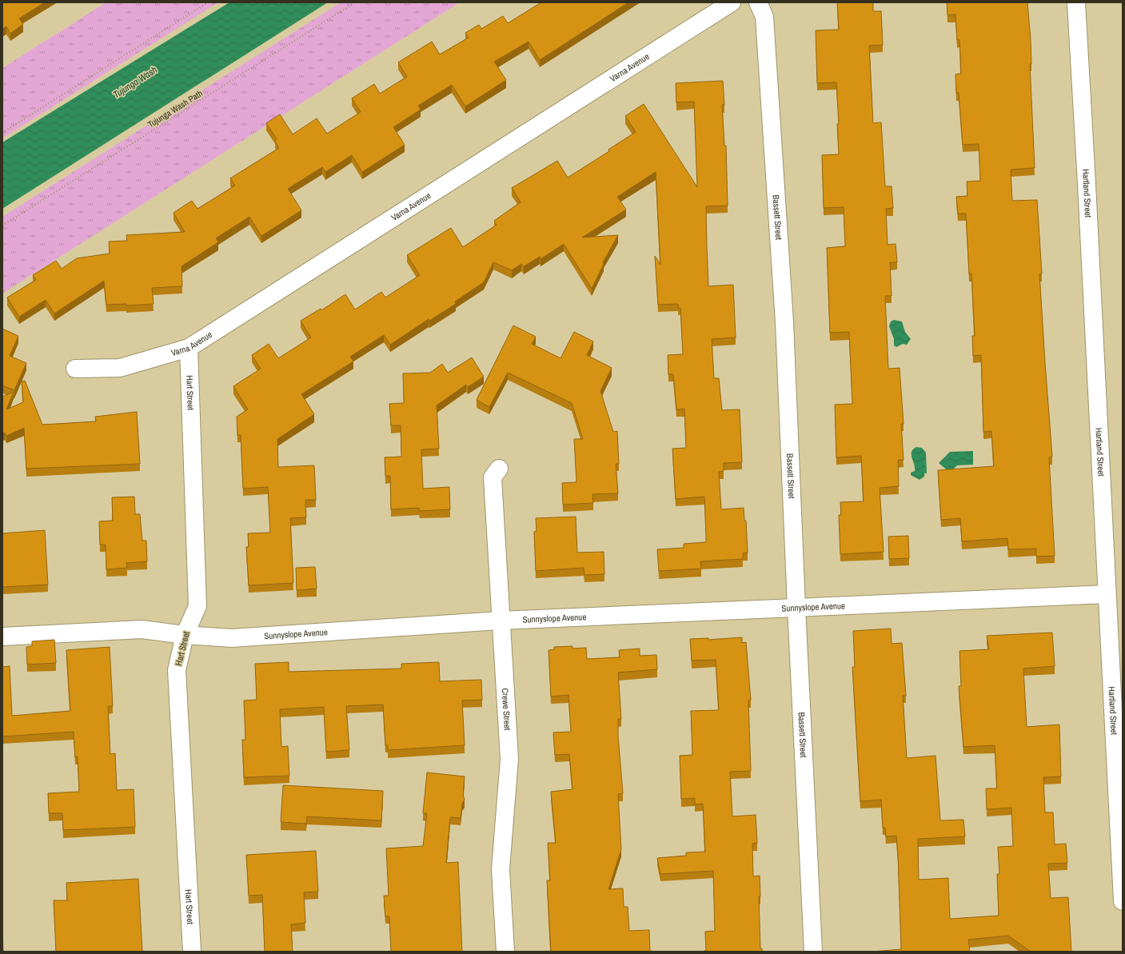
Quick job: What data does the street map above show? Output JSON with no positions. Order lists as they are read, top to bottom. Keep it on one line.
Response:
{"streets":{"street":["Varna Avenue","Hartland Street","Bassett Street","Hart Street","Sunnyslope Avenue","Crewe Street"],"path":["Tujunga Wash Path"]},"crossings":[["Varna Avenue","Hart Street"],["Hartland Street","Sunnyslope Avenue"],["Bassett Street","Sunnyslope Avenue"],["Hart Street","Sunnyslope Avenue"],["Sunnyslope Avenue","Crewe Street"]],"water":["Tujunga Wash"]}
